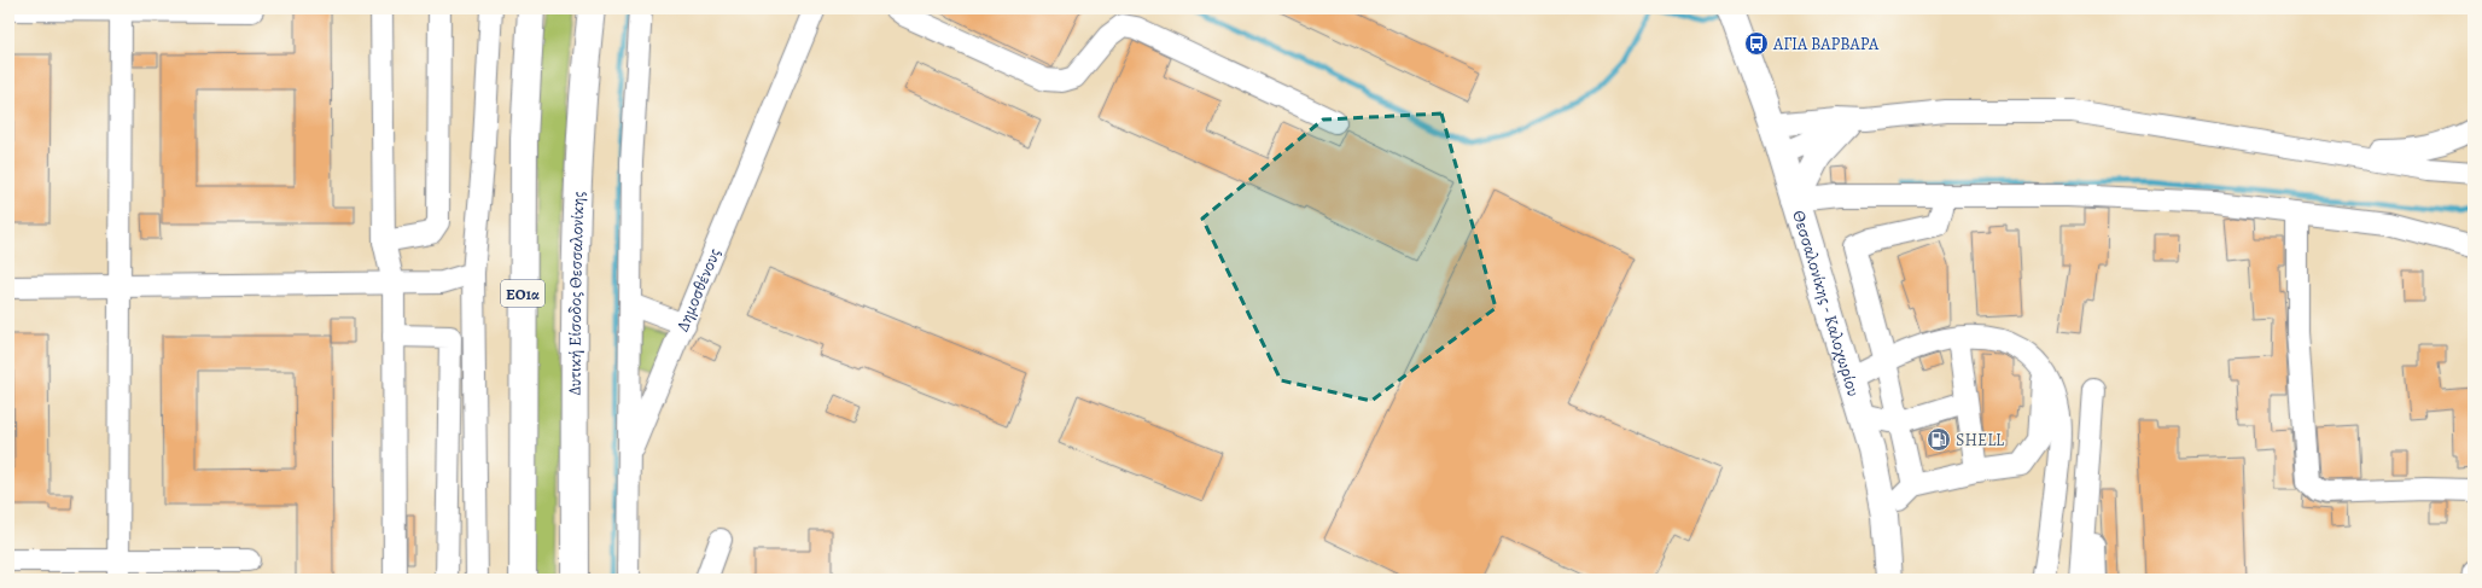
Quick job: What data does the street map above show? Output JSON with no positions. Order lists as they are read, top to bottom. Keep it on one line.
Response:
{"streets":{"main road":["ΕΟ1α","Δυτική Είσοδος Θεσσαλονίκης","Θεσσαλονίκης - Καλοχωρίου"],"street":["Δημοσθένους"]},"places":{"bus stop":["ΑΓΙΑ ΒΑΡΒΑΡΑ"],"fuel station":["SHELL"]}}
